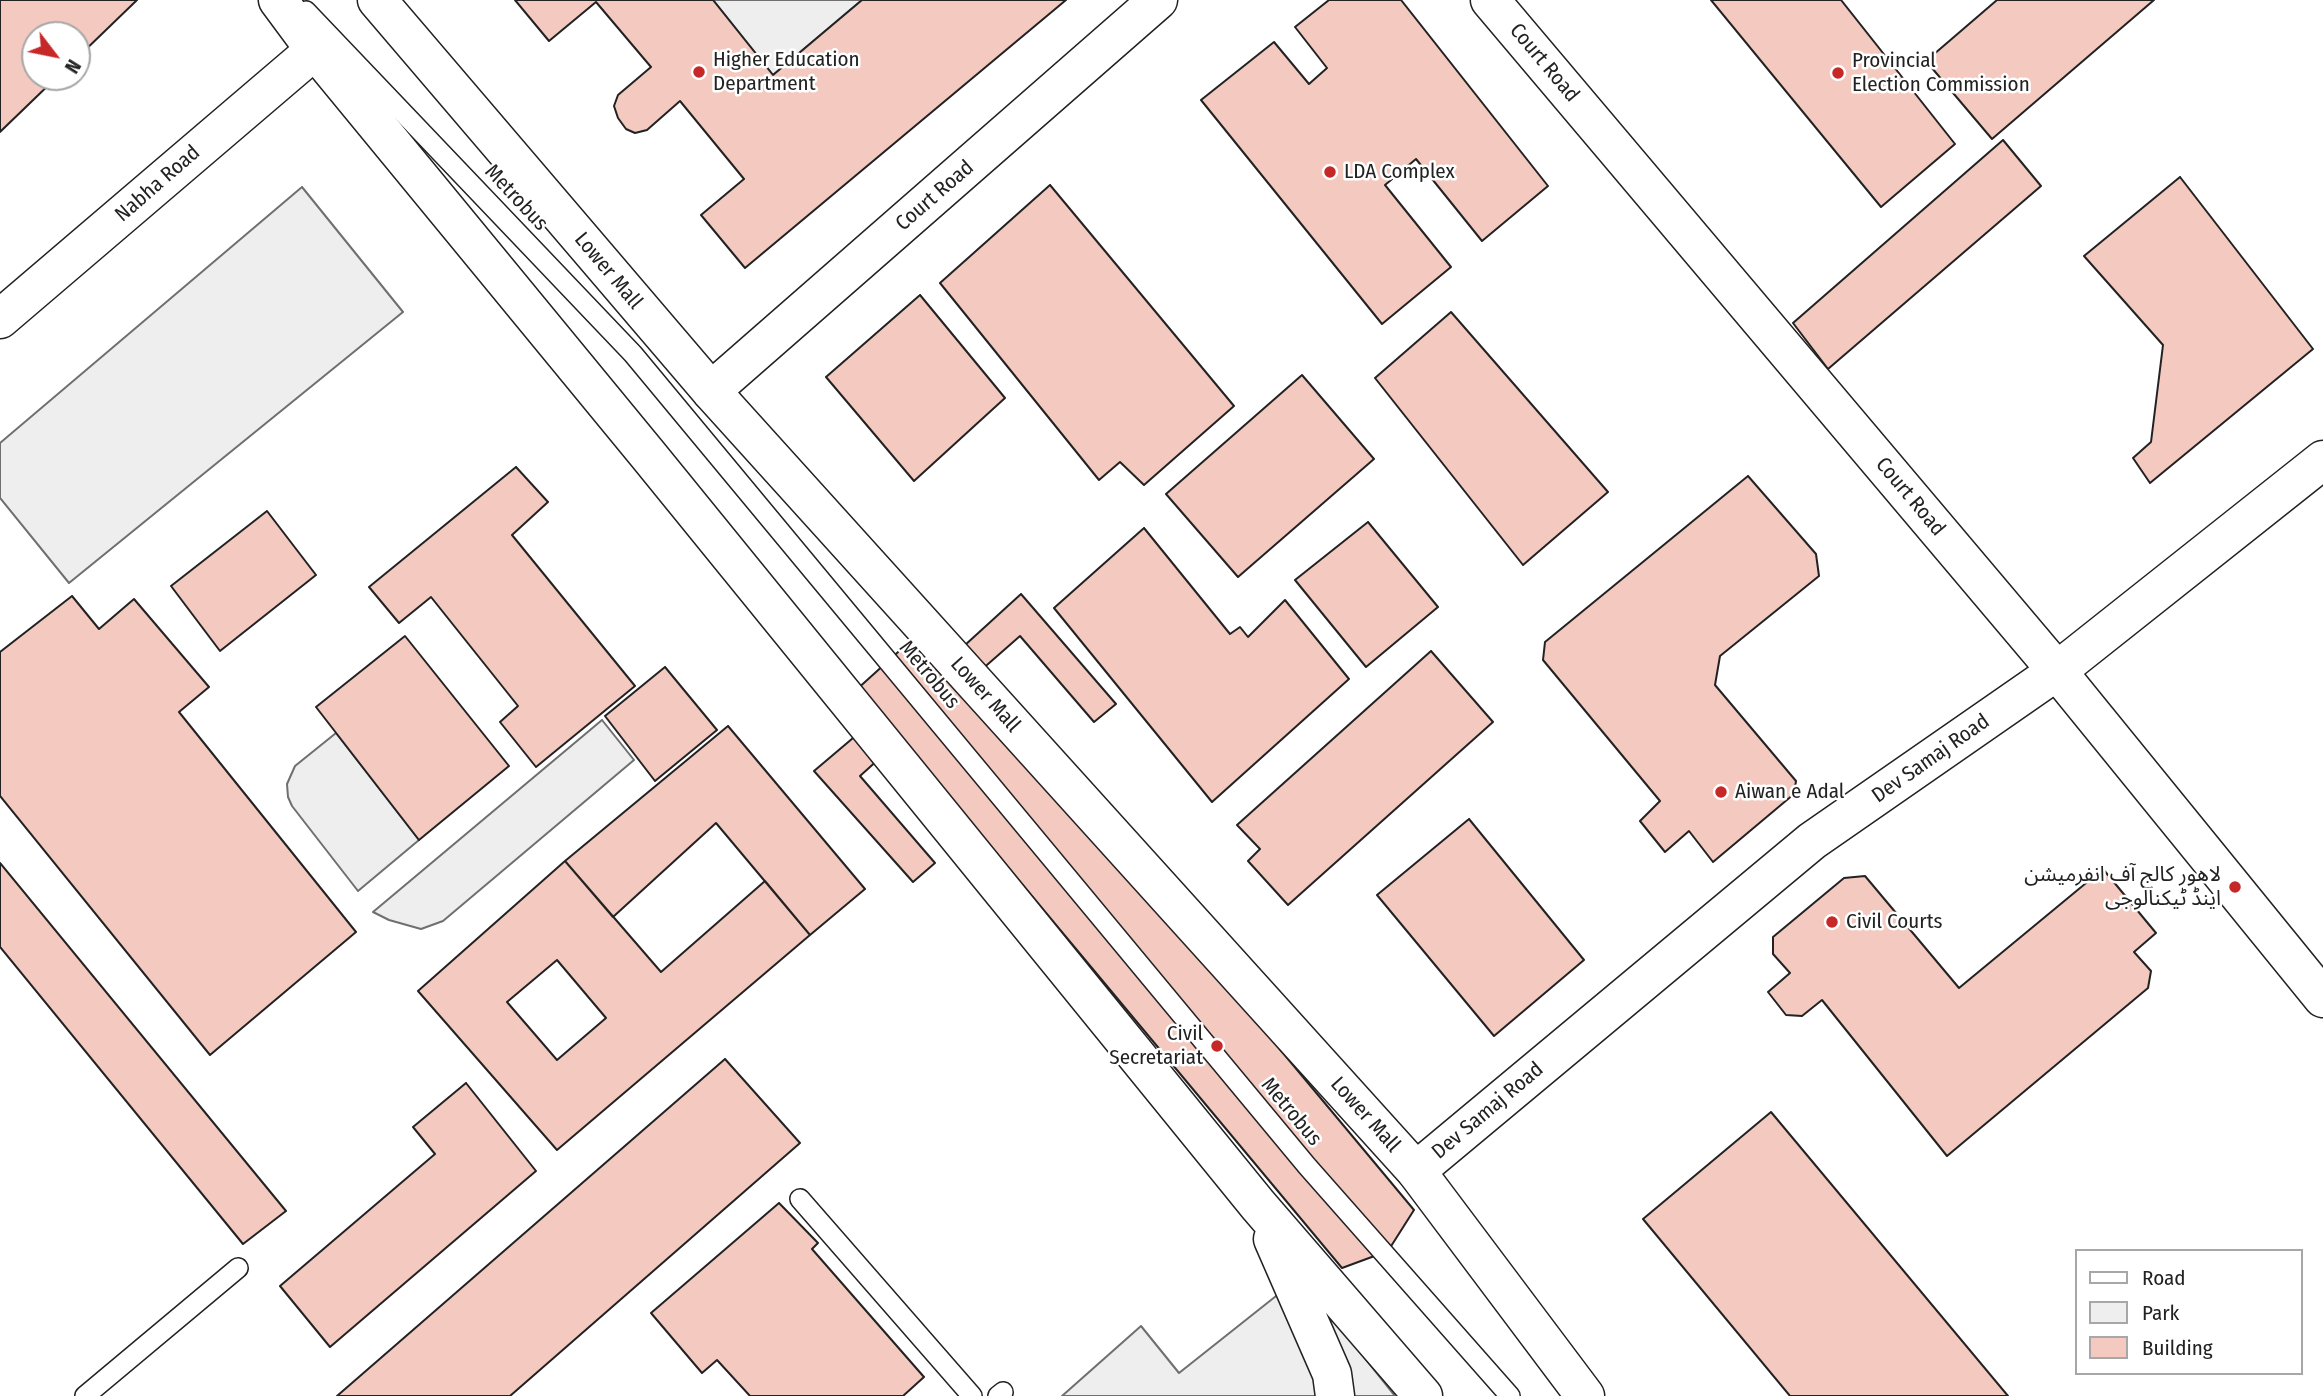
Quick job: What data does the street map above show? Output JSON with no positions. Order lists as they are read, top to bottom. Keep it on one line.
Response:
{"streets":{"main road":["Court Road","Nabha Road","Lower Mall","Dev Samaj Road"],"lane":["Metrobus"]},"crossings":[["Court Road","Lower Mall"],["Court Road","Dev Samaj Road"],["Lower Mall","Dev Samaj Road"]],"places":["Higher Education Department","Provincial Election Commission","LDA Complex","Aiwan e Adal","لاھور کالج آف انفرمیشن اینڈ ٹیکنالوجی","Civil Courts","Civil Secretariat"],"legend":["Road","Park","Building"],"north":"bottom right"}
